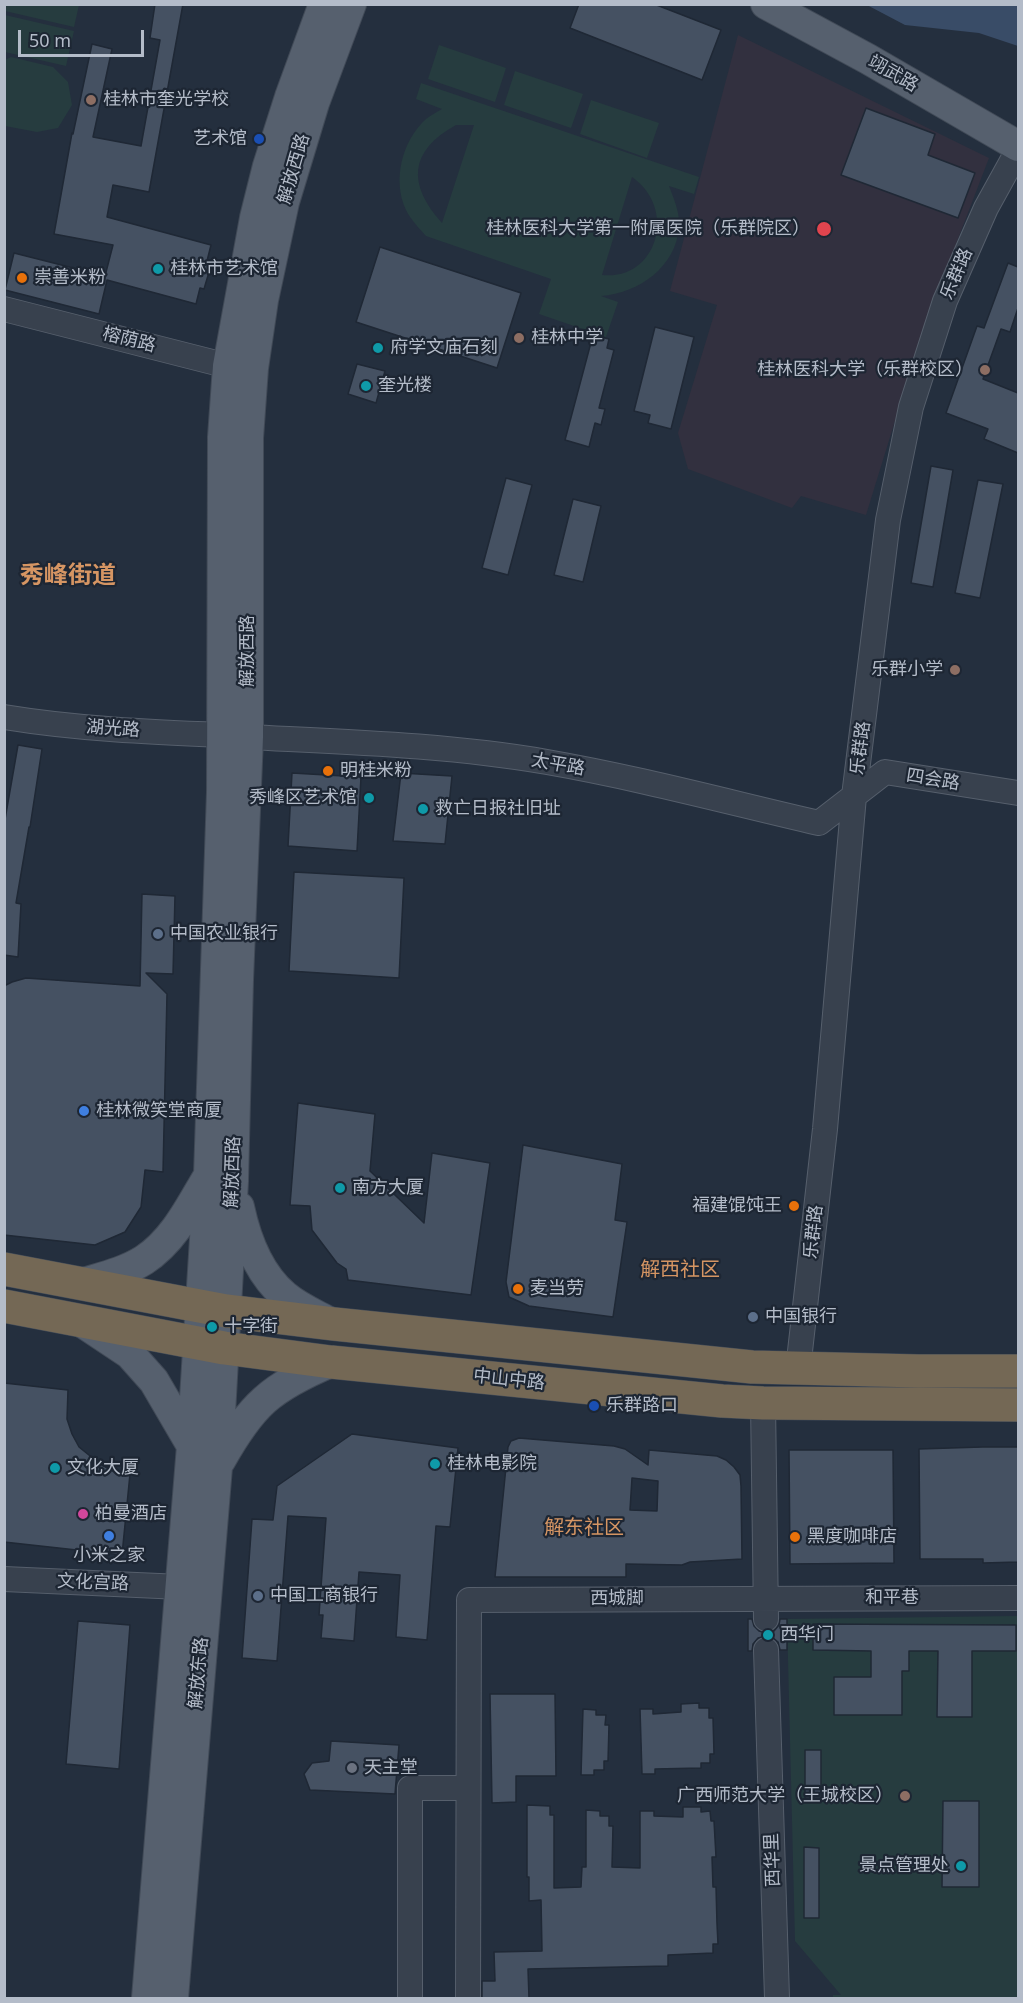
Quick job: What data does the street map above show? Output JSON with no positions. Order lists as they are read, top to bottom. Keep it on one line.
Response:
{"streets":{"highway":["中山中路"],"main road":["翊武路","解放西路","解放东路"],"street":["乐群路","榕荫路","湖光路","太平路","四会路","文化宫路","和平巷","西城脚","西华里"]},"crossings":[["翊武路","乐群路"],["解放西路","榕荫路"],["解放西路","湖光路"],["解放西路","太平路"],["解放西路","中山中路"],["解放西路","解放东路"],["乐群路","太平路"],["乐群路","四会路"],["乐群路","中山中路"],["湖光路","太平路"],["太平路","四会路"],["中山中路","解放东路"],["文化宫路","解放东路"],["和平巷","西城脚"]],"districts":["秀峰街道","解西社区","解东社区"],"places":["桂林市奎光学校","艺术馆","桂林医科大学第一附属医院（乐群院区）","桂林市艺术馆","崇善米粉","桂林中学","府学文庙石刻","桂林医科大学（乐群校区）","奎光楼","乐群小学","明桂米粉","秀峰区艺术馆","救亡日报社旧址","中国农业银行","桂林微笑堂商厦","南方大厦","福建馄饨王","麦当劳","中国银行","十字街","乐群路口","桂林电影院","文化大厦","柏曼酒店","小米之家","黑度咖啡店","中国工商银行","西华门","天主堂","广西师范大学（王城校区）","景点管理处"],"scale_bar":"50 m"}
